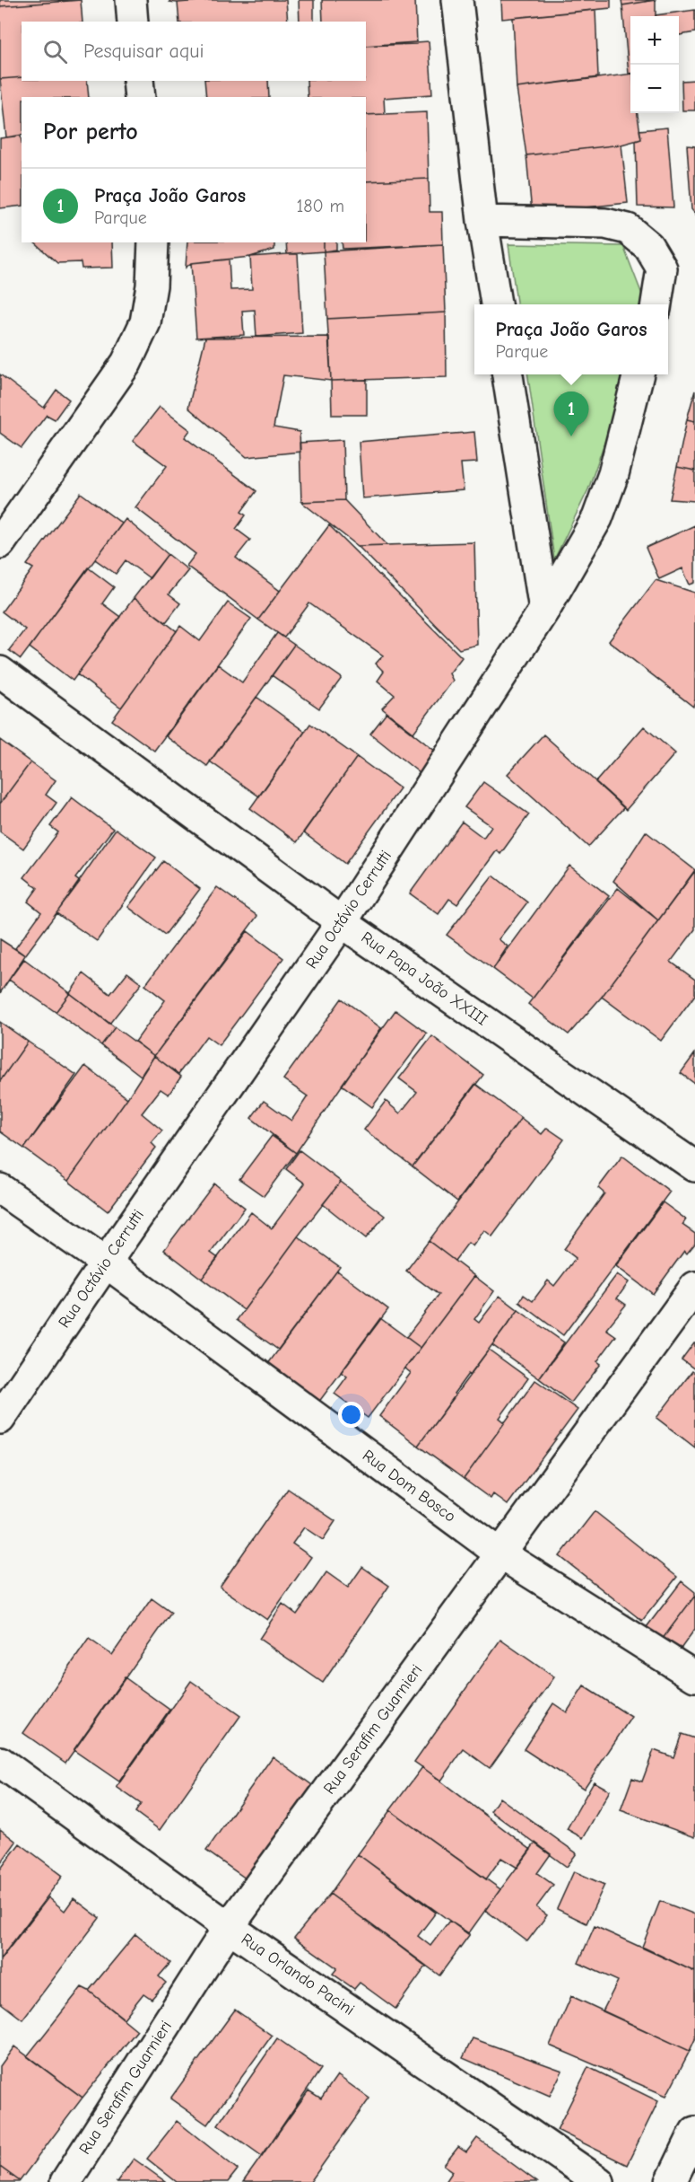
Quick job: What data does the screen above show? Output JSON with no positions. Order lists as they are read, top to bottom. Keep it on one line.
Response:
{"streets":{"street":["Rua Octávio Cerrutti","Rua Papa João XXIII","Rua Dom Bosco","Rua Serafim Guarnieri","Rua Orlando Pacini"]},"crossings":[["Rua Octávio Cerrutti","Rua Papa João XXIII"],["Rua Octávio Cerrutti","Rua Dom Bosco"],["Rua Dom Bosco","Rua Serafim Guarnieri"],["Rua Serafim Guarnieri","Rua Orlando Pacini"]],"page":{"map_buttons":["+","−"],"search":"Pesquisar aqui","heading":"Por perto","list":[{"mark":"1","name":"Praça João Garos","note":"Parque","value":"180 m"}],"popup":["Praça João Garos","Parque"],"pins":"1"}}
